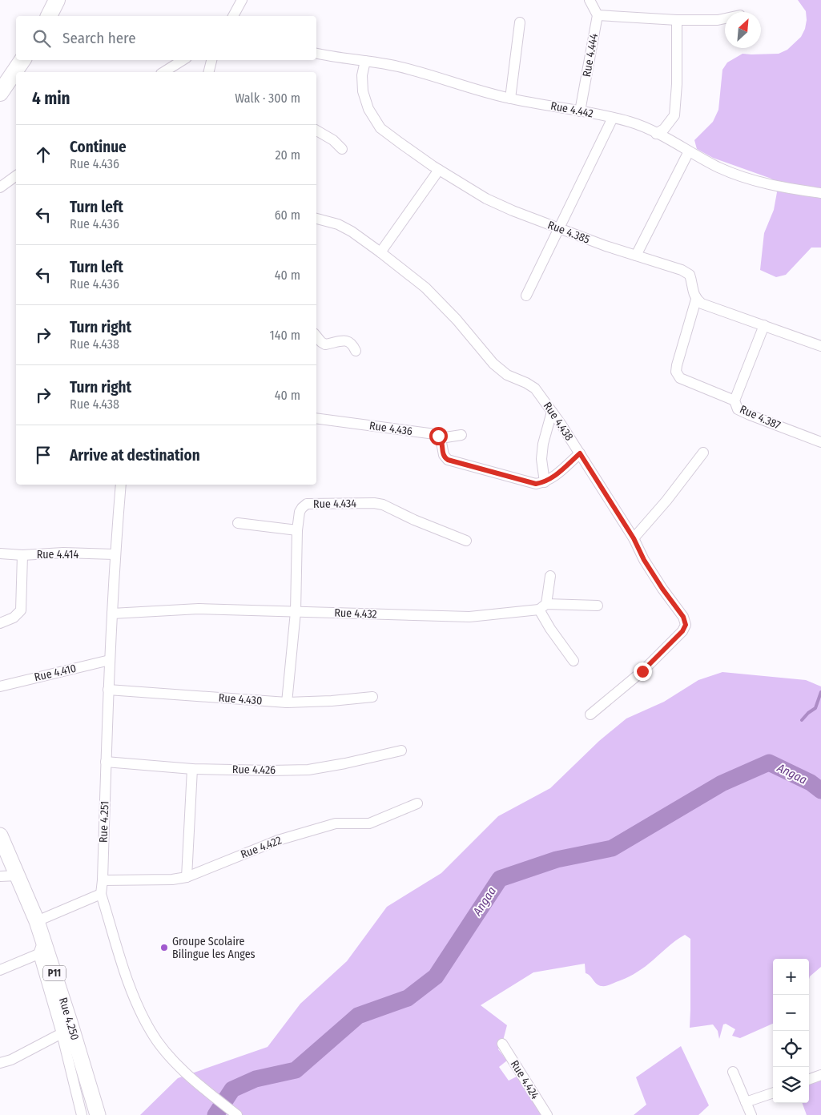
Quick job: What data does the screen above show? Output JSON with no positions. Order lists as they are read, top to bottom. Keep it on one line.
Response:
{"streets":{"main road":["P11","Rue 4.250"],"street":["Rue 4.444","Rue 4.442","Rue 4.385","Rue 4.387","Rue 4.438","Rue 4.436","Rue 4.434","Rue 4.414","Rue 4.432","Rue 4.410","Rue 4.430","Rue 4.426","Rue 4.251","Rue 4.422","Rue 4.424"]},"crossings":[["Rue 4.444","Rue 4.442"],["Rue 4.442","Rue 4.385"],["Rue 4.434","Rue 4.432"],["Rue 4.434","Rue 4.430"],["Rue 4.414","Rue 4.251"],["Rue 4.432","Rue 4.251"],["Rue 4.410","Rue 4.251"],["Rue 4.430","Rue 4.251"],["Rue 4.426","Rue 4.251"],["Rue 4.251","Rue 4.422"]],"water":["Angaa"],"places":["Groupe Scolaire Bilingue les Anges"],"north":"top right","page":{"search":"Search here","heading":["4 min","Walk · 300 m"],"list":[["Continue","Rue 4.436","20 m"],["Turn left","Rue 4.436","60 m"],["Turn left","Rue 4.436","40 m"],["Turn right","Rue 4.438","140 m"],["Turn right","Rue 4.438","40 m"],"Arrive at destination"],"map_buttons":["+","−"]}}
